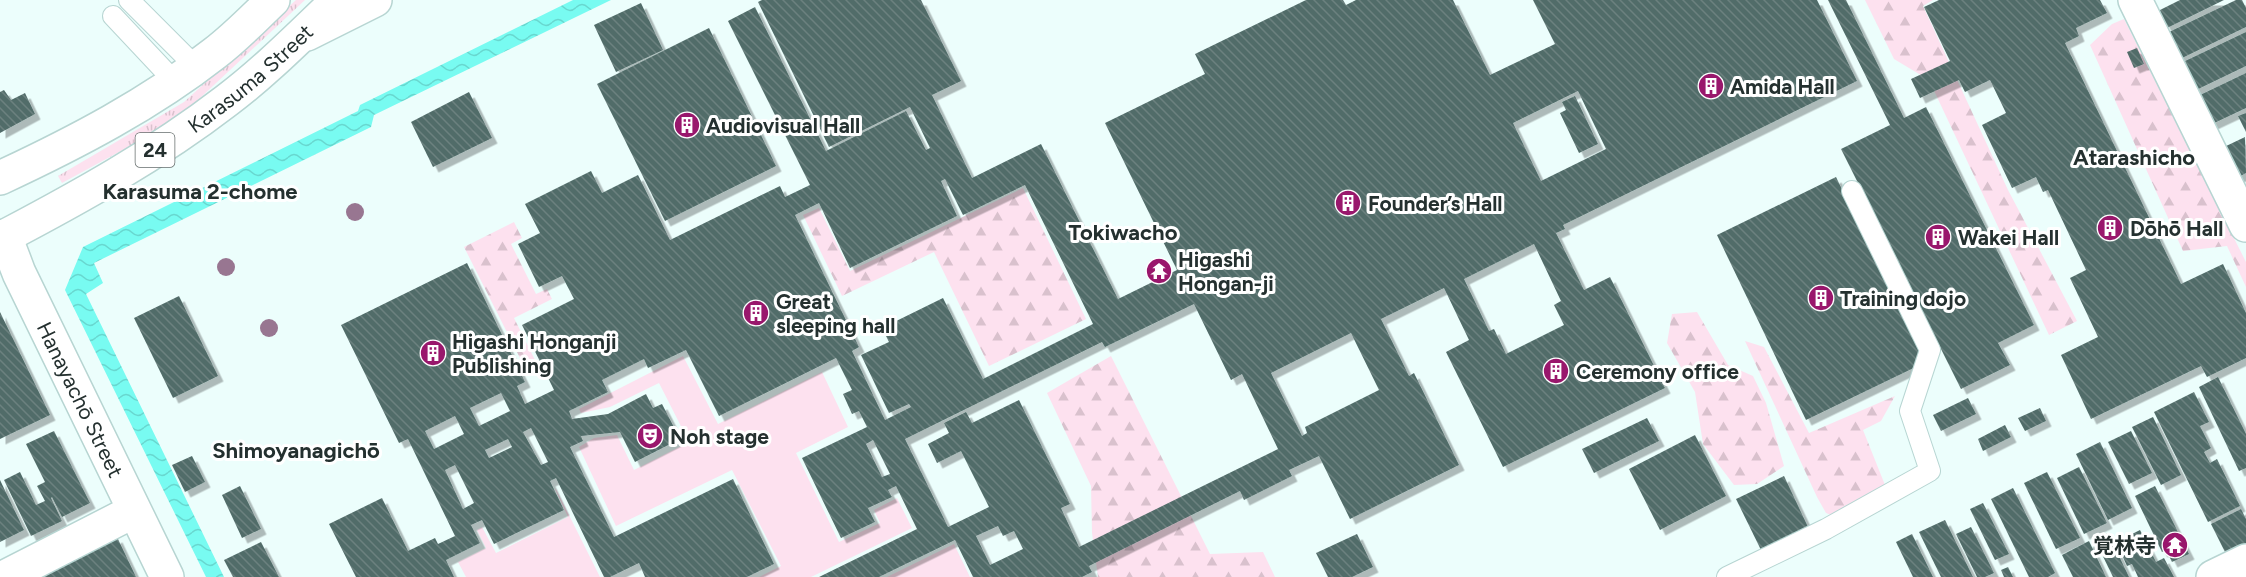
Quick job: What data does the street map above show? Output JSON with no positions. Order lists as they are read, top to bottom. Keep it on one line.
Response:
{"streets":{"main road":["Karasuma Street","24","Hanayachō Street"]},"crossings":[["Karasuma Street","Hanayachō Street"]],"districts":["Atarashicho","Karasuma 2-chome","Tokiwacho","Shimoyanagichō"],"places":{"building":["Amida Hall","Audiovisual Hall","Founder’s Hall","Dōhō Hall","Wakei Hall","Training dojo","Great sleeping hall","Higashi Honganji Publishing","Ceremony office"],"temple":["Higashi Hongan-ji","覚林寺"],"theatre":["Noh stage"]}}
